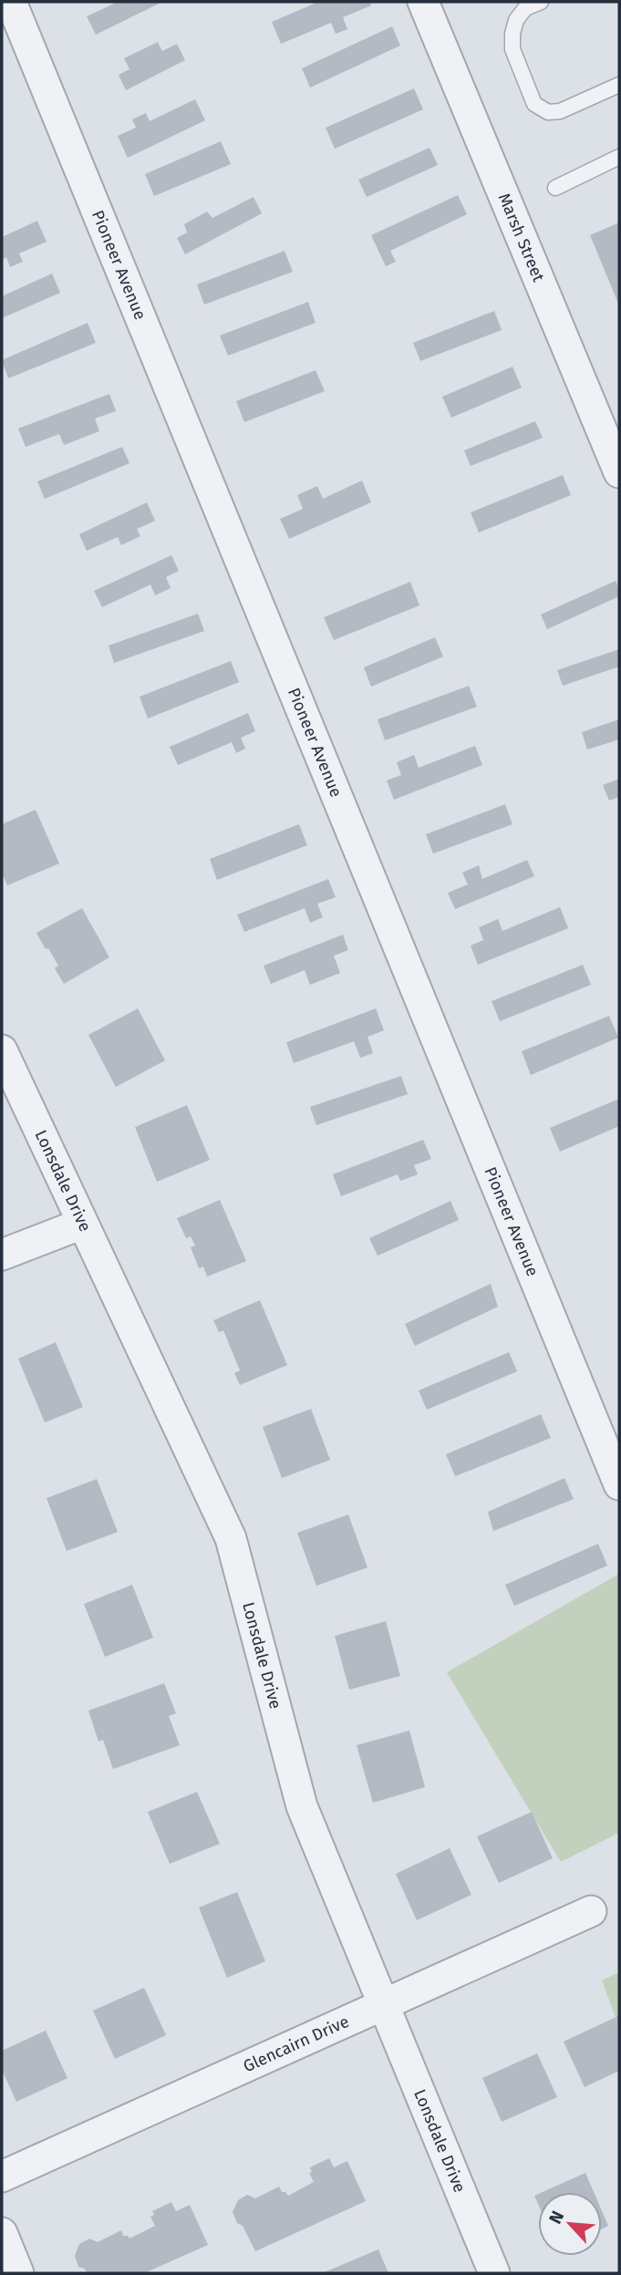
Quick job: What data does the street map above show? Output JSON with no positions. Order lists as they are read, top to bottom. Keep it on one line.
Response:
{"streets":{"street":["Marsh Street","Pioneer Avenue","Lonsdale Drive","Glencairn Drive"]},"crossings":[["Lonsdale Drive","Glencairn Drive"]],"north":"top left"}
